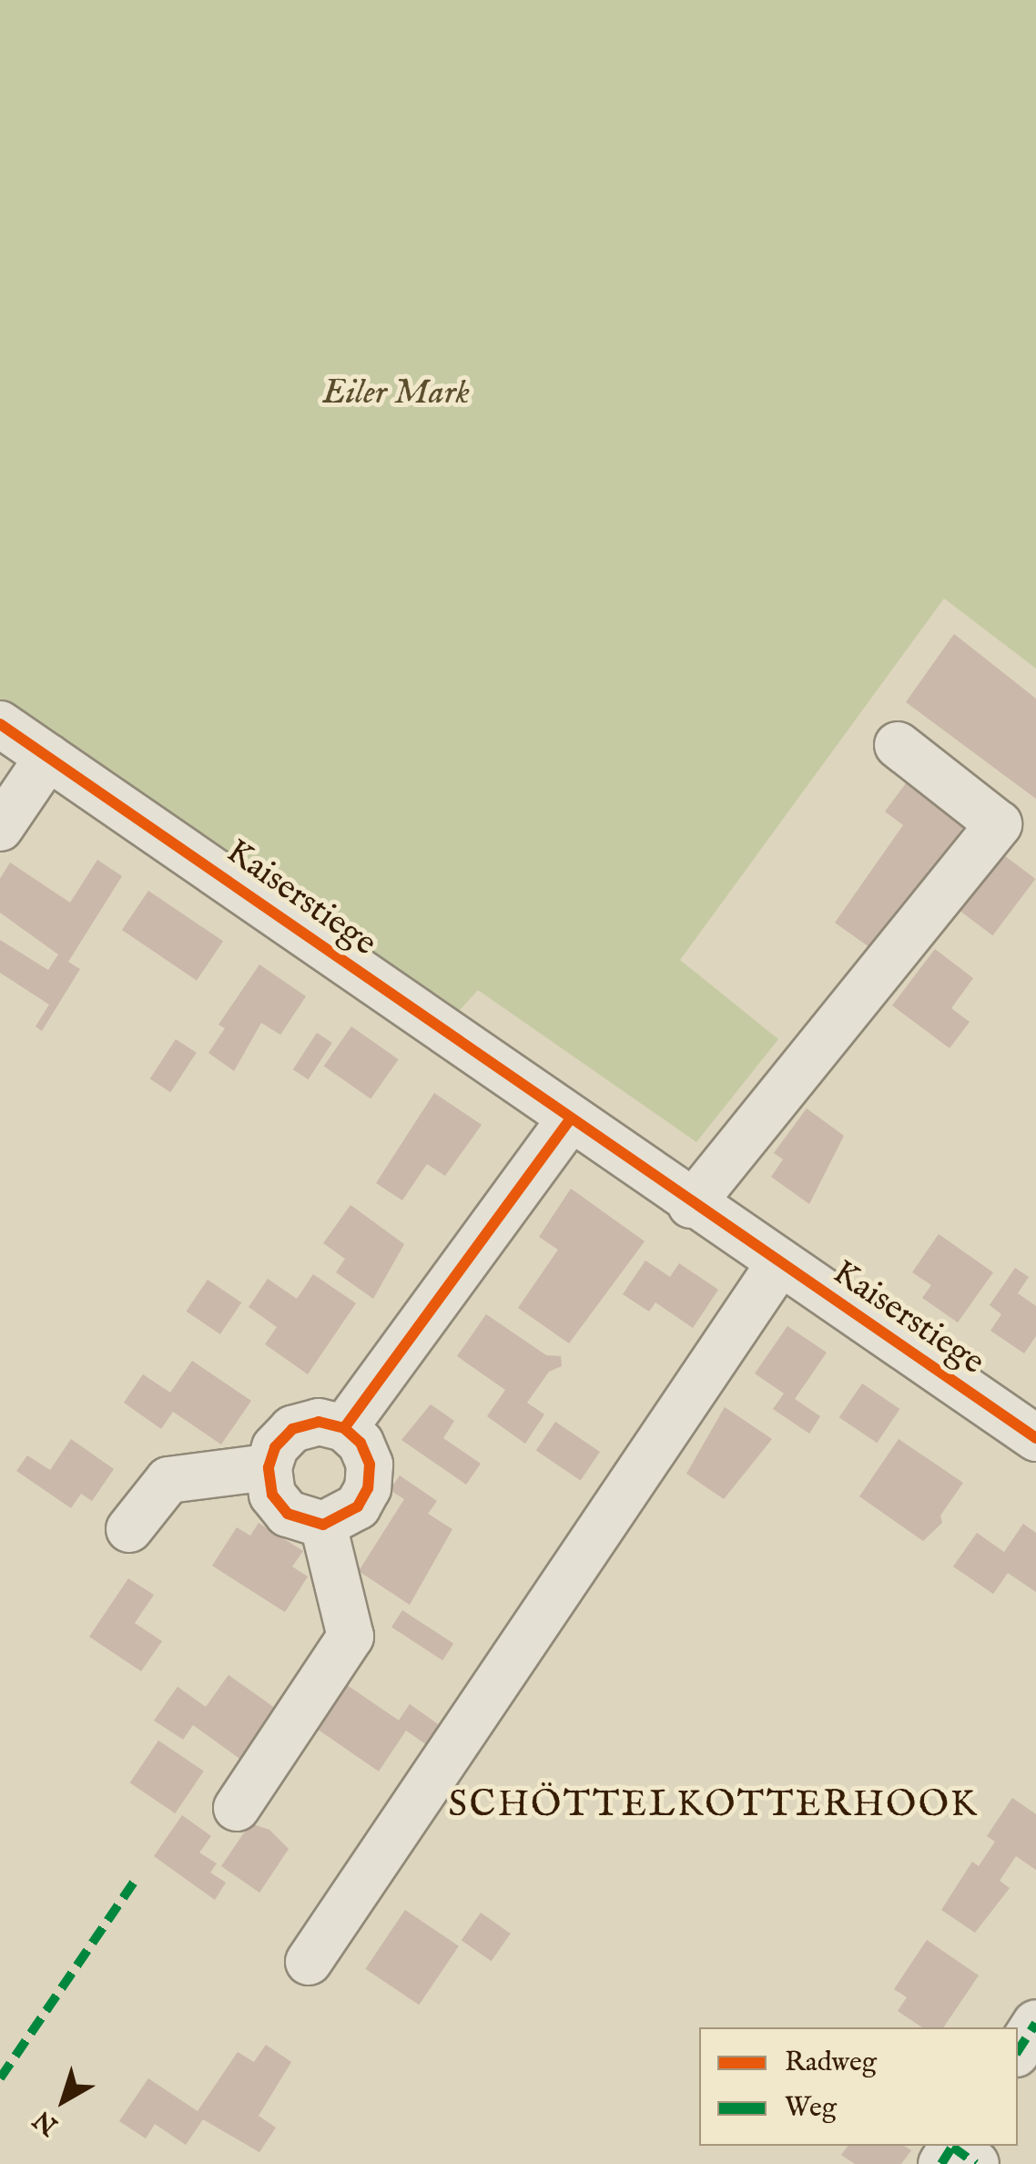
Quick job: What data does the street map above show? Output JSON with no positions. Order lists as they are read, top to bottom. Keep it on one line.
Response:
{"streets":{"street":["Kaiserstiege"]},"districts":["SCHÖTTELKOTTERHOOK"],"parks":["Eiler Mark"],"legend":["Radweg","Weg"],"north":"bottom left"}
